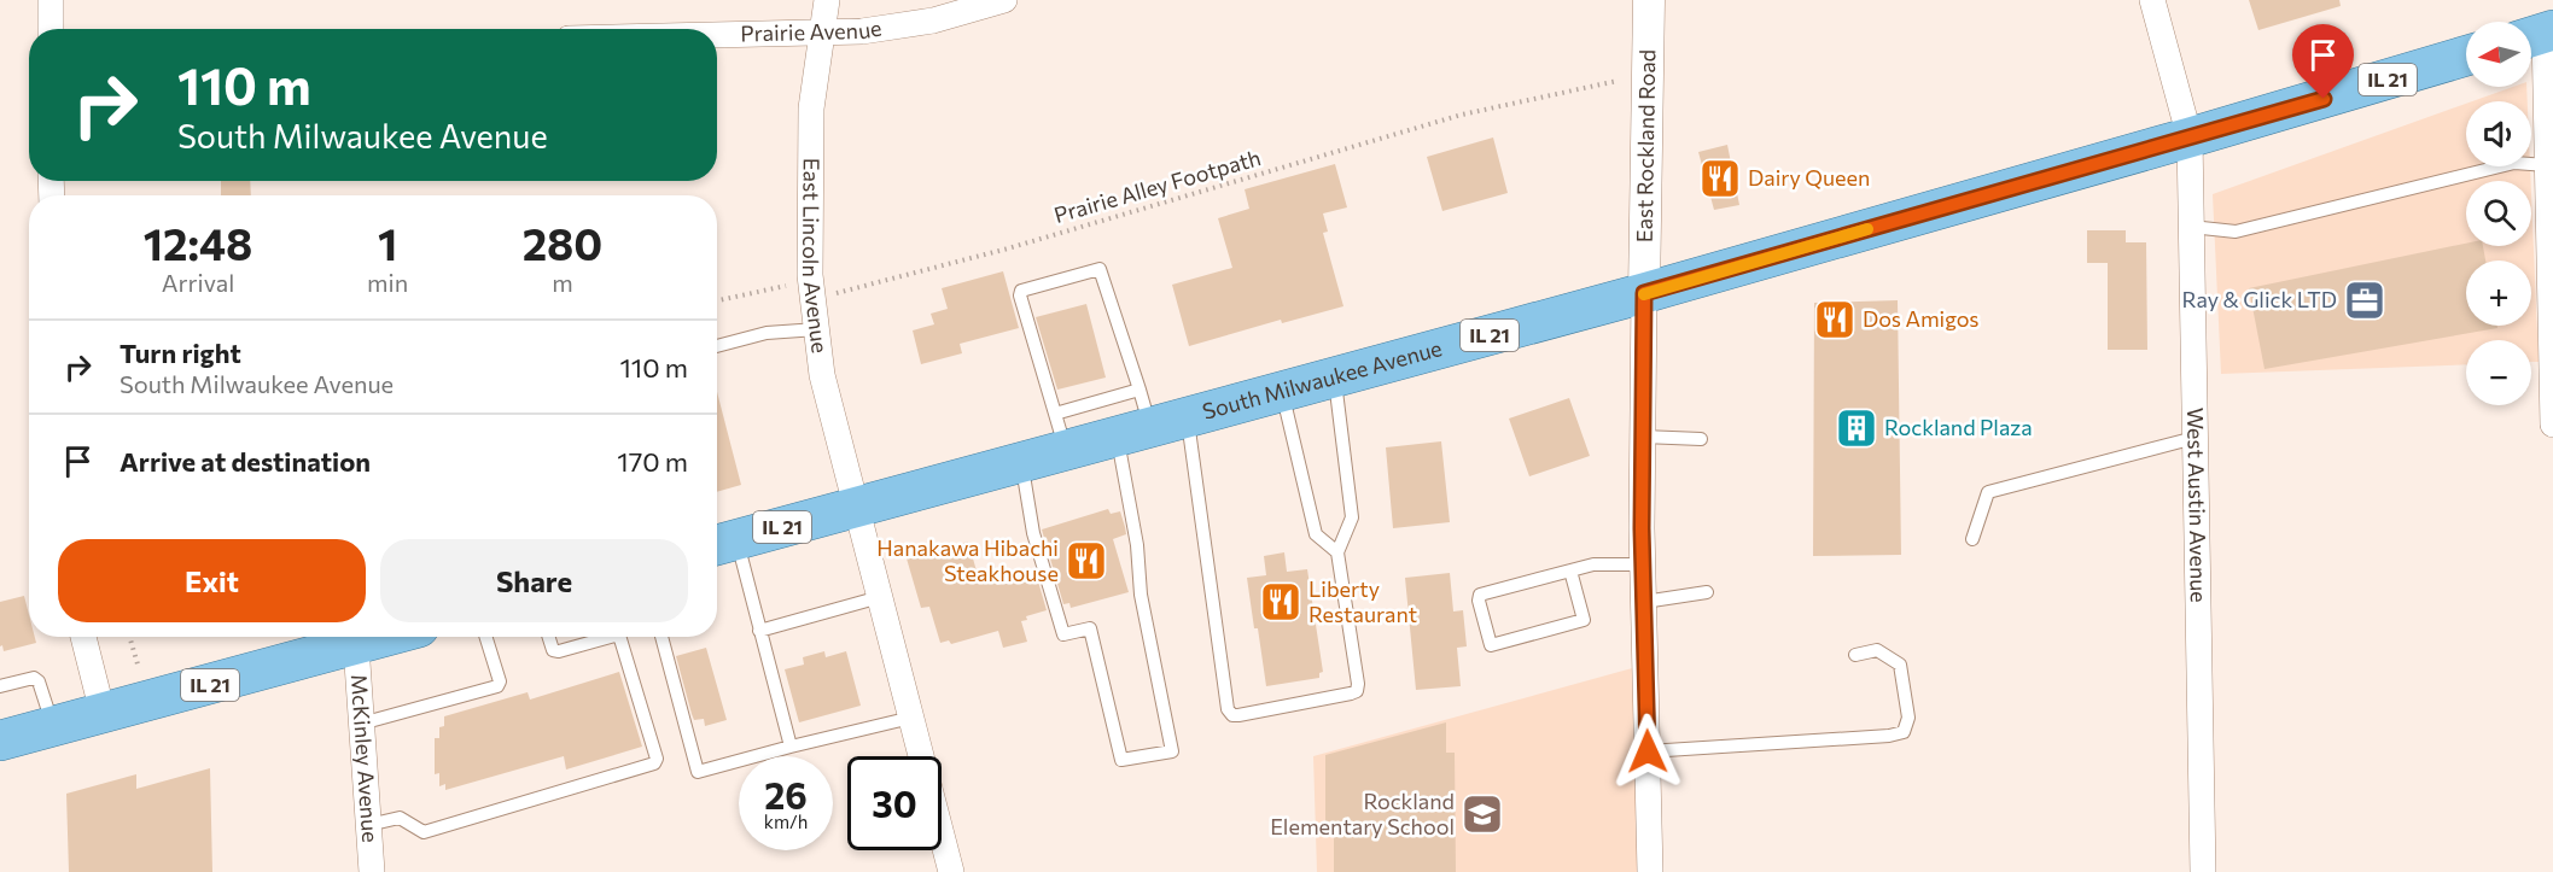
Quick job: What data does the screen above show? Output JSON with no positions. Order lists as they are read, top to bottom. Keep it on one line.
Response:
{"streets":{"main road":["IL 21","South Milwaukee Avenue"],"street":["Prairie Avenue","East Rockland Road","East Lincoln Avenue","West Austin Avenue","McKinley Avenue"],"path":["Prairie Alley Footpath"]},"crossings":[["Prairie Avenue","East Lincoln Avenue"],["IL 21","McKinley Avenue"],["East Rockland Road","South Milwaukee Avenue"],["Prairie Alley Footpath","East Lincoln Avenue"],["East Lincoln Avenue","South Milwaukee Avenue"],["South Milwaukee Avenue","West Austin Avenue"]],"places":{"restaurant":["Dairy Queen","Dos Amigos","Hanakawa Hibachi Steakhouse","Liberty Restaurant"],"office":["Ray & Glick LTD"],"building":["Rockland Plaza"],"school or university":["Rockland Elementary School"]},"north":"left","page":{"map_buttons":["+","−"],"turn":["110 m","South Milwaukee Avenue"],"eta":["12:48","Arrival","1","min","280","m"],"list":[{"name":"Turn right","note":"South Milwaukee Avenue","value":"110 m"},{"name":"Arrive at destination","value":"170 m"}],"buttons":["Exit","Share"],"speed":"26 km/h","limit":"30"}}
